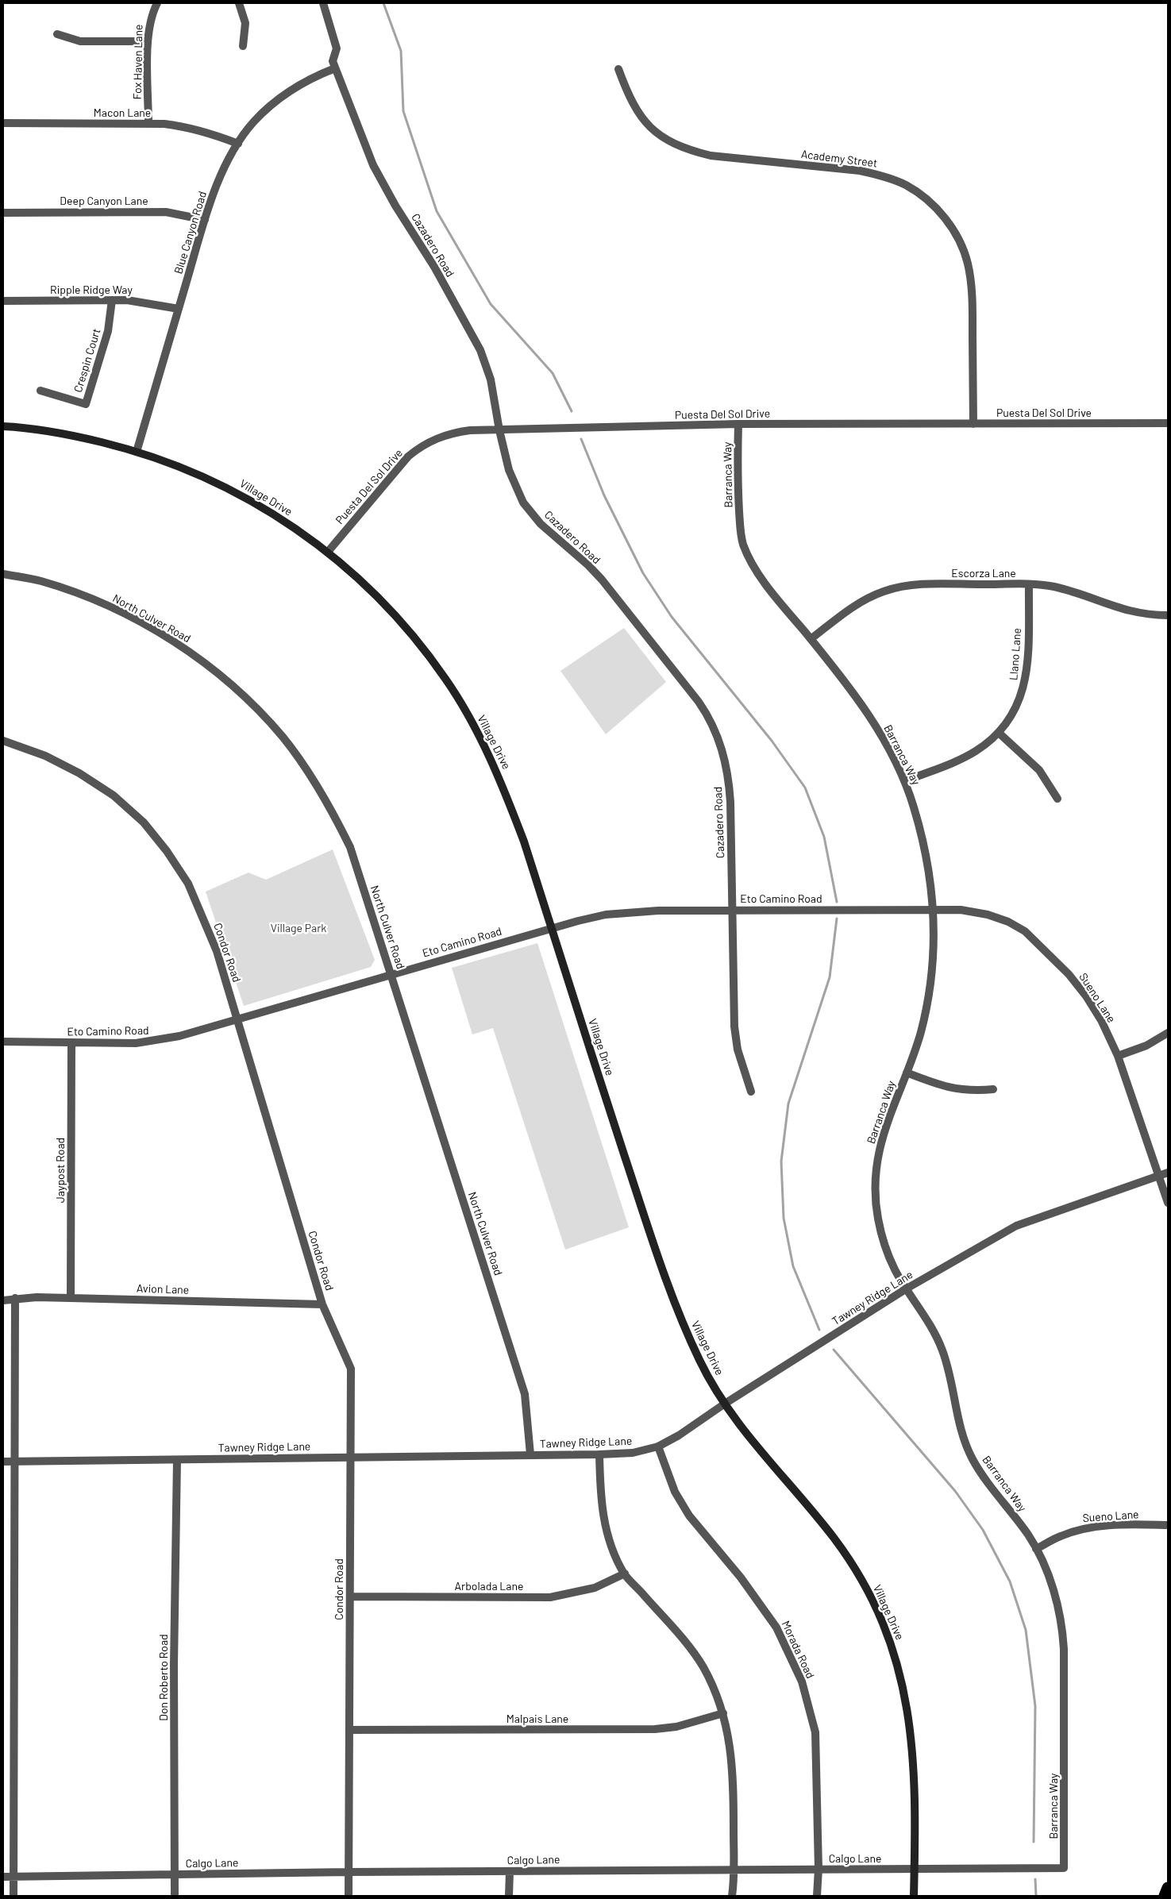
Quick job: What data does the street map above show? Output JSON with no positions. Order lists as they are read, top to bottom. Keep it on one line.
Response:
{"streets":{"main road":["Village Drive"],"street":["Fox Haven Lane","Macon Lane","Academy Street","Deep Canyon Lane","Blue Canyon Road","Cazadero Road","Ripple Ridge Way","Crespin Court","Puesta Del Sol Drive","Barranca Way","Escorza Lane","North Culver Road","Llano Lane","Eto Camino Road","Condor Road","Sueno Lane","Jaypost Road","Avion Lane","Tawney Ridge Lane","Arbolada Lane","Morada Road","Don Roberto Road","Malpais Lane","Calgo Lane"]},"crossings":[["Fox Haven Lane","Macon Lane"],["Macon Lane","Blue Canyon Road"],["Academy Street","Puesta Del Sol Drive"],["Deep Canyon Lane","Blue Canyon Road"],["Blue Canyon Road","Cazadero Road"],["Blue Canyon Road","Ripple Ridge Way"],["Blue Canyon Road","Village Drive"],["Cazadero Road","Puesta Del Sol Drive"],["Cazadero Road","Eto Camino Road"],["Ripple Ridge Way","Crespin Court"],["Puesta Del Sol Drive","Barranca Way"],["Puesta Del Sol Drive","Village Drive"],["Barranca Way","Escorza Lane"],["Barranca Way","Llano Lane"],["Barranca Way","Eto Camino Road"],["Barranca Way","Sueno Lane"],["Barranca Way","Tawney Ridge Lane"],["Barranca Way","Calgo Lane"],["Village Drive","Eto Camino Road"],["Village Drive","Tawney Ridge Lane"],["Village Drive","Calgo Lane"],["Escorza Lane","Llano Lane"],["North Culver Road","Eto Camino Road"],["North Culver Road","Tawney Ridge Lane"],["Eto Camino Road","Condor Road"],["Eto Camino Road","Sueno Lane"],["Eto Camino Road","Jaypost Road"],["Condor Road","Avion Lane"],["Condor Road","Tawney Ridge Lane"],["Condor Road","Arbolada Lane"],["Condor Road","Malpais Lane"],["Condor Road","Calgo Lane"],["Sueno Lane","Tawney Ridge Lane"],["Jaypost Road","Avion Lane"],["Tawney Ridge Lane","Morada Road"],["Tawney Ridge Lane","Don Roberto Road"],["Morada Road","Calgo Lane"],["Don Roberto Road","Calgo Lane"]],"parks":["Village Park"]}
